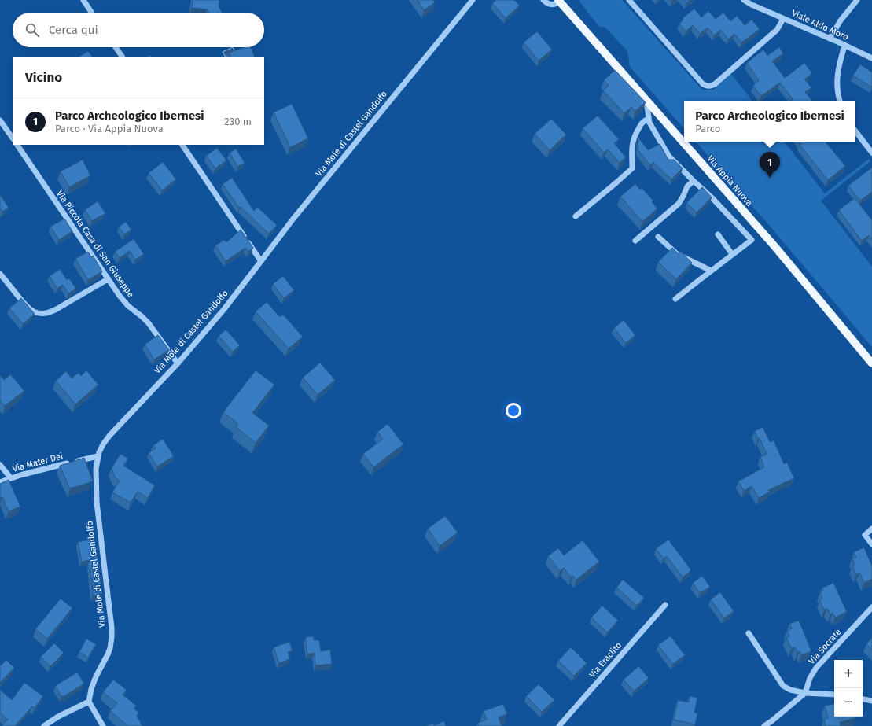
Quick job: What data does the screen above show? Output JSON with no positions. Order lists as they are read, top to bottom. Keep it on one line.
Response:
{"streets":{"main road":["Via Appia Nuova"],"street":["Viale Aldo Moro","Via Mole di Castel Gandolfo","Via Piccola Casa di San Giuseppe","Via Mater Dei","Via Socrate","Via Eraclito"]},"crossings":[["Via Mole di Castel Gandolfo","Via Piccola Casa di San Giuseppe"],["Via Mole di Castel Gandolfo","Via Mater Dei"]],"page":{"search":"Cerca qui","heading":"Vicino","list":[{"mark":"1","name":"Parco Archeologico Ibernesi","note":"Parco · Via Appia Nuova","value":"230 m"}],"popup":["Parco Archeologico Ibernesi","Parco"],"pins":"1","map_buttons":["+","−"]}}
